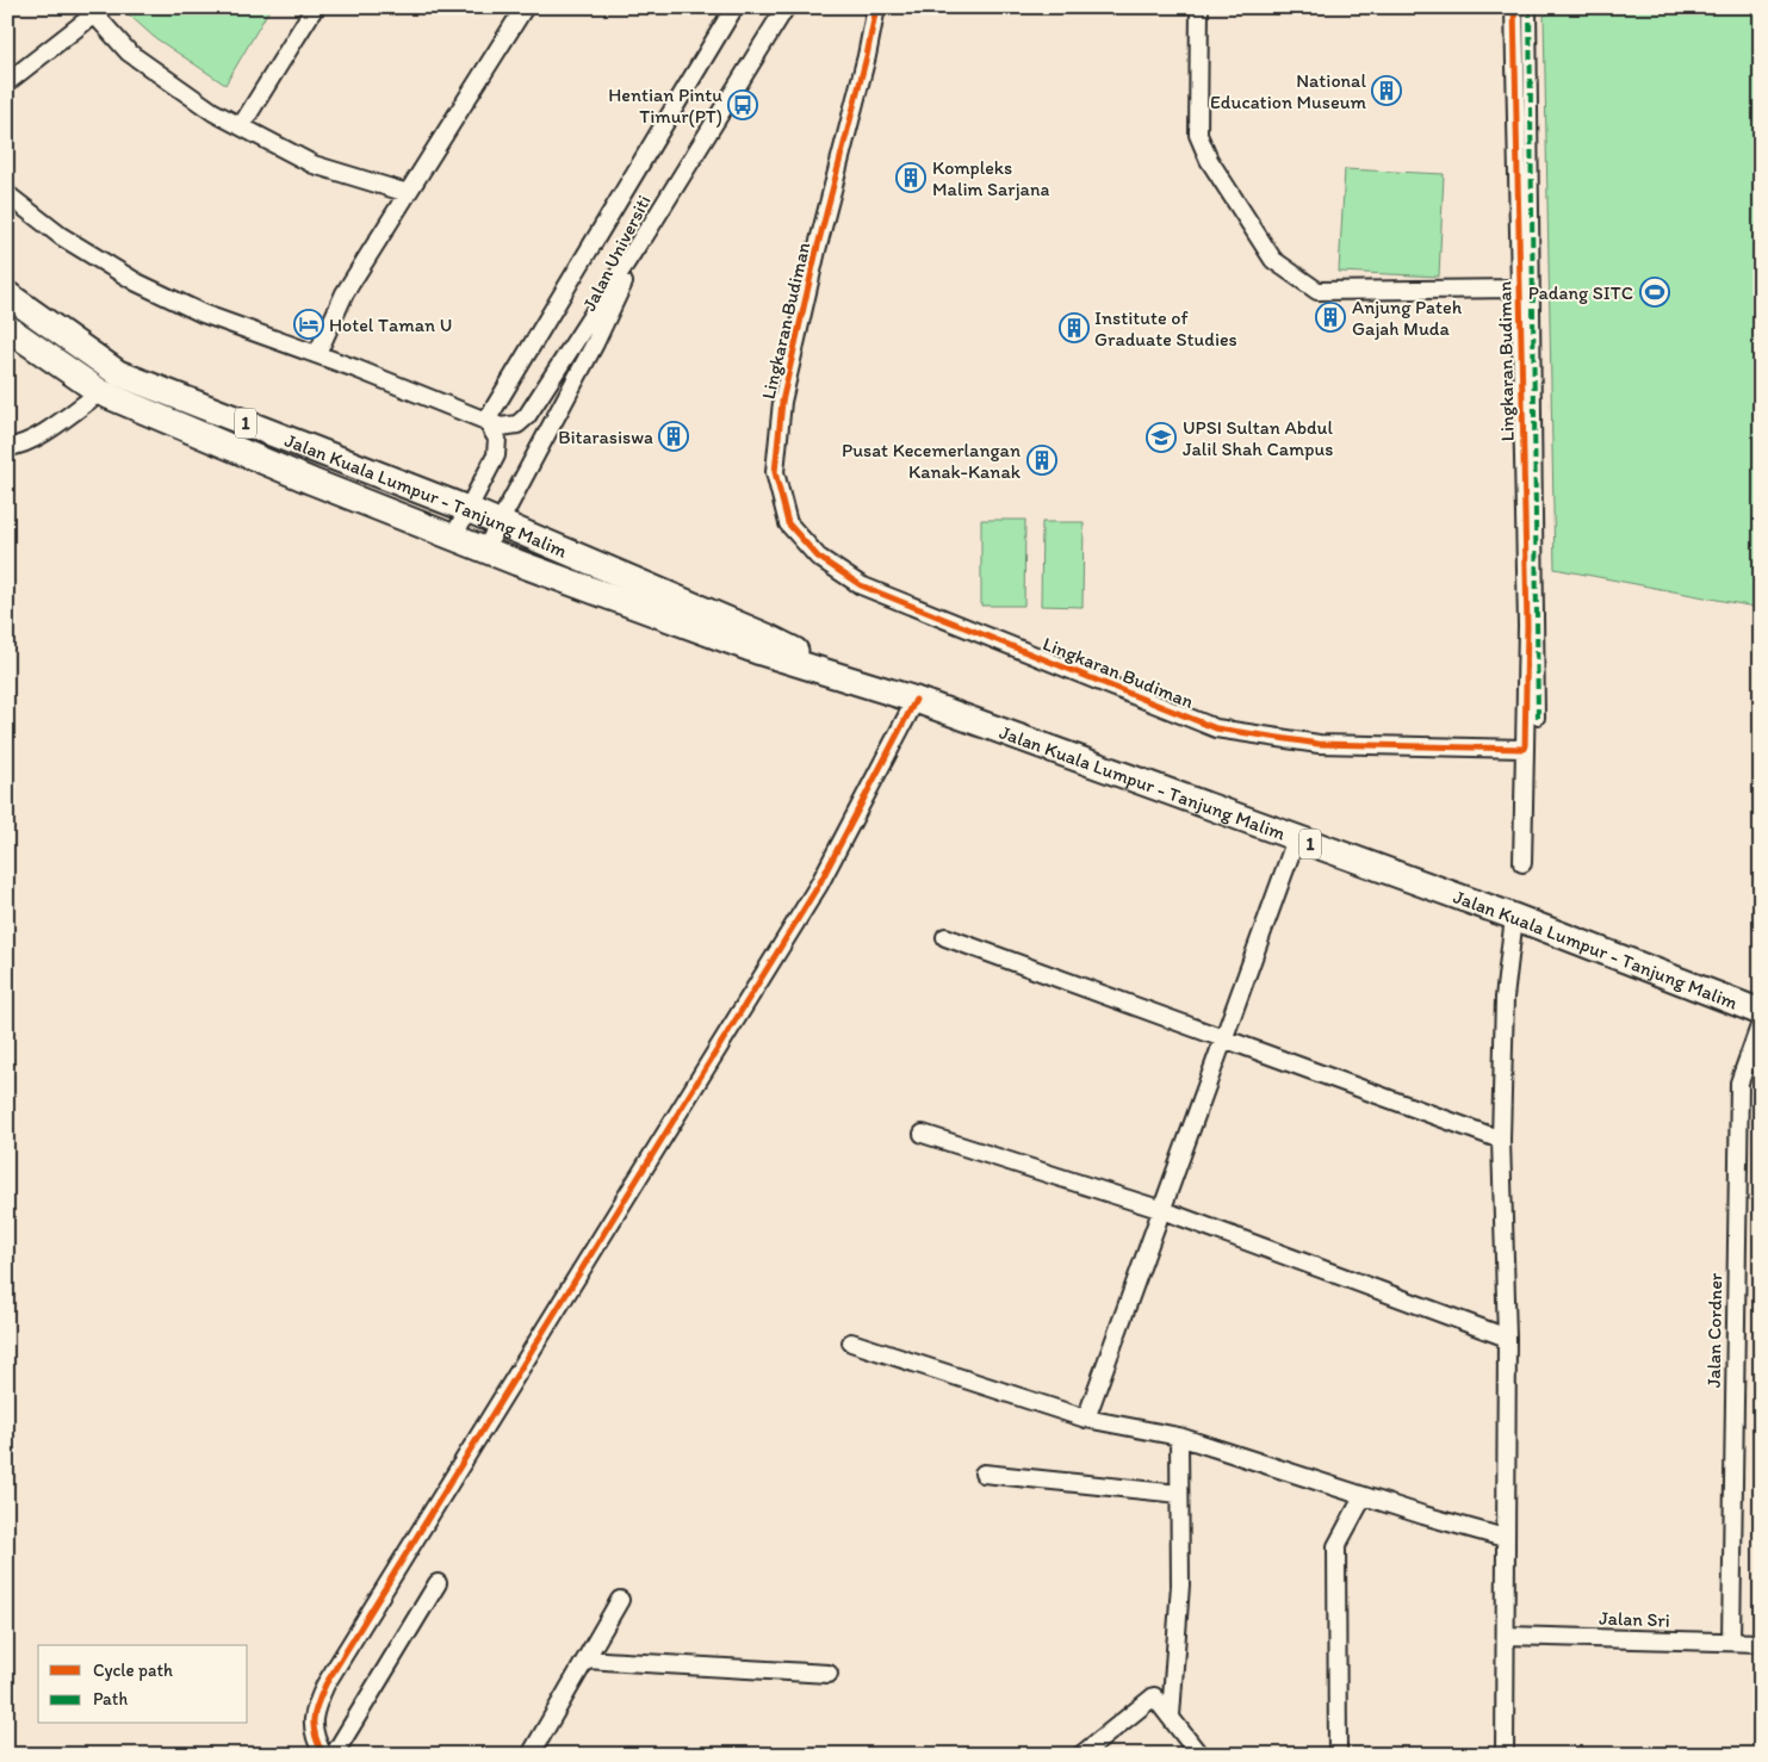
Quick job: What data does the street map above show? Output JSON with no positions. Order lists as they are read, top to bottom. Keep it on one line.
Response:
{"streets":{"main road":["1","Jalan Kuala Lumpur - Tanjung Malim"],"street":["Jalan Universiti","Lingkaran Budiman","Jalan Cordner","Jalan Sri"]},"crossings":[["Jalan Universiti","Jalan Kuala Lumpur - Tanjung Malim"],["Jalan Cordner","Jalan Sri"]],"places":{"building":["National Education Museum","Kompleks Malim Sarjana","Anjung Pateh Gajah Muda","Institute of Graduate Studies","Bitarasiswa","Pusat Kecemerlangan Kanak-Kanak"],"bus stop":["Hentian Pintu Timur(PT)"],"sports":["Padang SITC"],"hotel":["Hotel Taman U"],"school or university":["UPSI Sultan Abdul Jalil Shah Campus"]},"legend":["Cycle path","Path"]}
